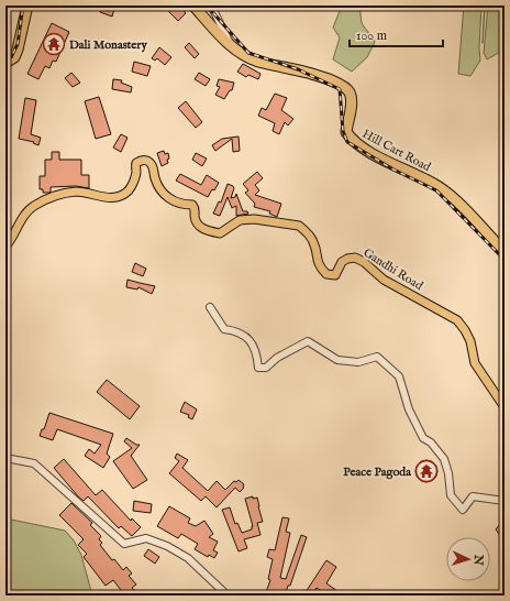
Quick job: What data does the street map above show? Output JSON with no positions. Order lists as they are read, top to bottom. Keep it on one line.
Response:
{"streets":{"highway":["Hill Cart Road"],"main road":["Gandhi Road"]},"places":{"temple":["Dali Monastery","Peace Pagoda"]},"scale_bar":"100 m","north":"right"}
